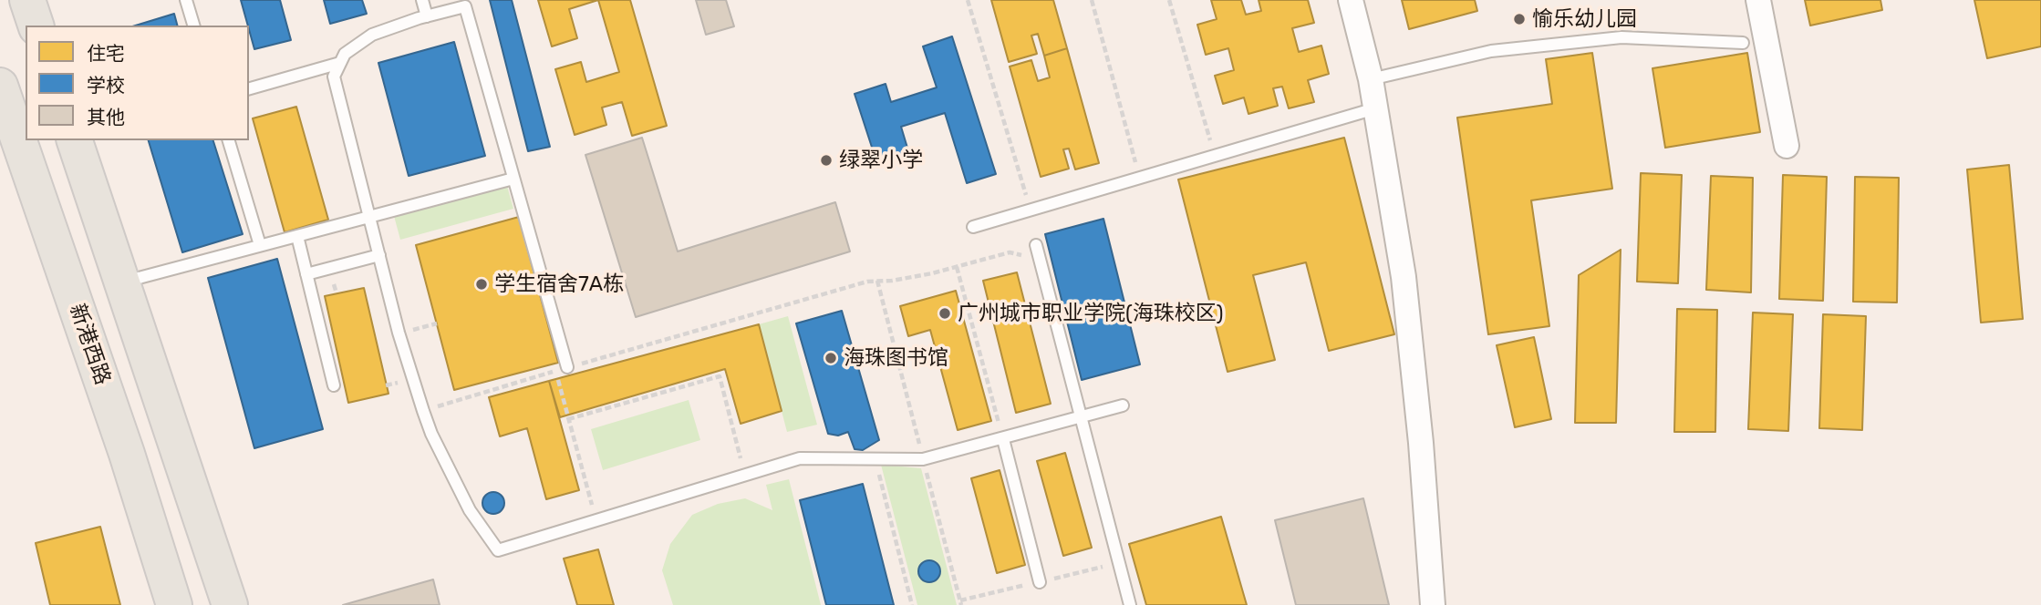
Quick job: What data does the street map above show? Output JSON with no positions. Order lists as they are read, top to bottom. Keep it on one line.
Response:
{"streets":{"main road":["新港西路"]},"places":["愉乐幼儿园","绿翠小学","学生宿舍7A栋","广州城市职业学院(海珠校区)","海珠图书馆"],"legend":["住宅","学校","其他"]}
